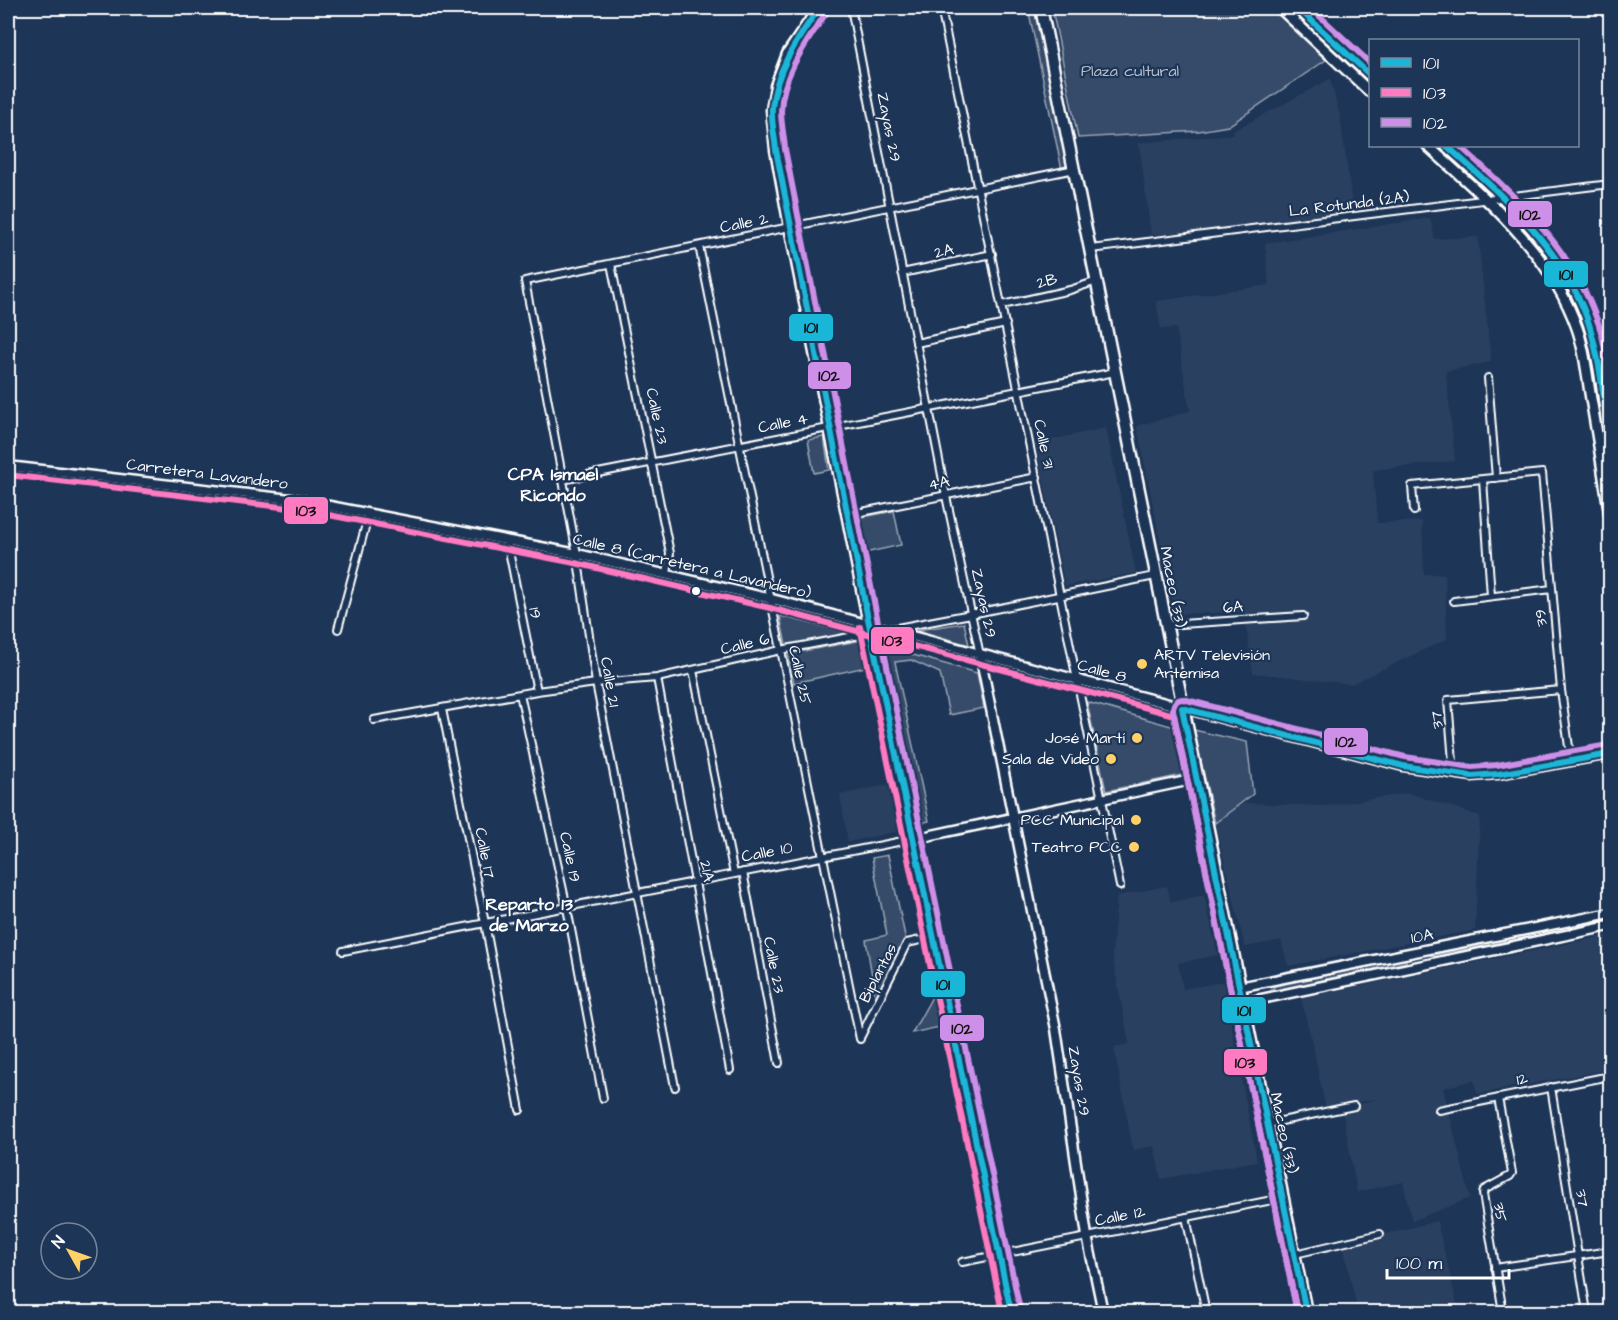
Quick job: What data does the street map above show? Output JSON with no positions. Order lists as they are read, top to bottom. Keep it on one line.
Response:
{"streets":{"main road":["Maceo (33)"],"street":["Zayas 29","La Rotunda (2A)","Calle 2","2A","2B","Calle 23","Calle 4","Calle 31","Carretera Lavandero","4A","Calle 8 (Carretera a Lavandero)","6A","19","39","Calle 6","Calle 8","Calle 25","Calle 21","37","Calle 10","Calle 17","Calle 19","21A","10A","Biplantas","12","35","Calle 12"]},"crossings":[["Zayas 29","Calle 2"],["Zayas 29","2A"],["Zayas 29","Calle 4"],["Zayas 29","4A"],["Zayas 29","Calle 8"],["Zayas 29","Calle 10"],["Zayas 29","Calle 12"],["La Rotunda (2A)","Maceo (33)"],["Calle 2","Calle 23"],["Calle 2","Calle 31"],["Calle 2","Maceo (33)"],["Calle 2","Calle 25"],["Calle 2","Calle 21"],["2A","Calle 31"],["2B","Calle 31"],["2B","Maceo (33)"],["Calle 23","Calle 4"],["Calle 23","Calle 8 (Carretera a Lavandero)"],["Calle 23","Calle 10"],["Calle 4","Calle 31"],["Calle 4","Maceo (33)"],["Calle 4","Calle 25"],["Calle 4","Calle 21"],["Calle 31","4A"],["Calle 31","Calle 8"],["Calle 31","Calle 10"],["Carretera Lavandero","Calle 8 (Carretera a Lavandero)"],["Carretera Lavandero","19"],["Calle 8 (Carretera a Lavandero)","19"],["Calle 8 (Carretera a Lavandero)","Calle 6"],["Calle 8 (Carretera a Lavandero)","Calle 8"],["Calle 8 (Carretera a Lavandero)","Calle 25"],["Calle 8 (Carretera a Lavandero)","Calle 21"],["Maceo (33)","6A"],["Maceo (33)","Calle 8"],["Maceo (33)","Calle 10"],["Maceo (33)","10A"],["Maceo (33)","Calle 12"],["19","Calle 6"],["39","Calle 8"],["39","37"],["Calle 6","Calle 8"],["Calle 6","Calle 25"],["Calle 6","Calle 21"],["Calle 6","Calle 17"],["Calle 6","Calle 19"],["Calle 6","21A"],["Calle 8","37"],["Calle 25","Calle 10"],["Calle 25","Biplantas"],["Calle 21","Calle 10"],["37","12"],["Calle 10","Calle 17"],["Calle 10","Calle 19"],["Calle 10","21A"],["12","35"]],"districts":["CPA Ismael Ricondo","Reparto 13 de Marzo"],"parks":["Plaza cultural"],"places":["ARTV Televisión Artemisa","José Martí","Sala de Video","PCC Municipal","Teatro PCC"],"lines":["transit line 101","transit line 102","transit line 103"],"legend":["101","103","102"],"scale_bar":"100 m","north":"top left"}
